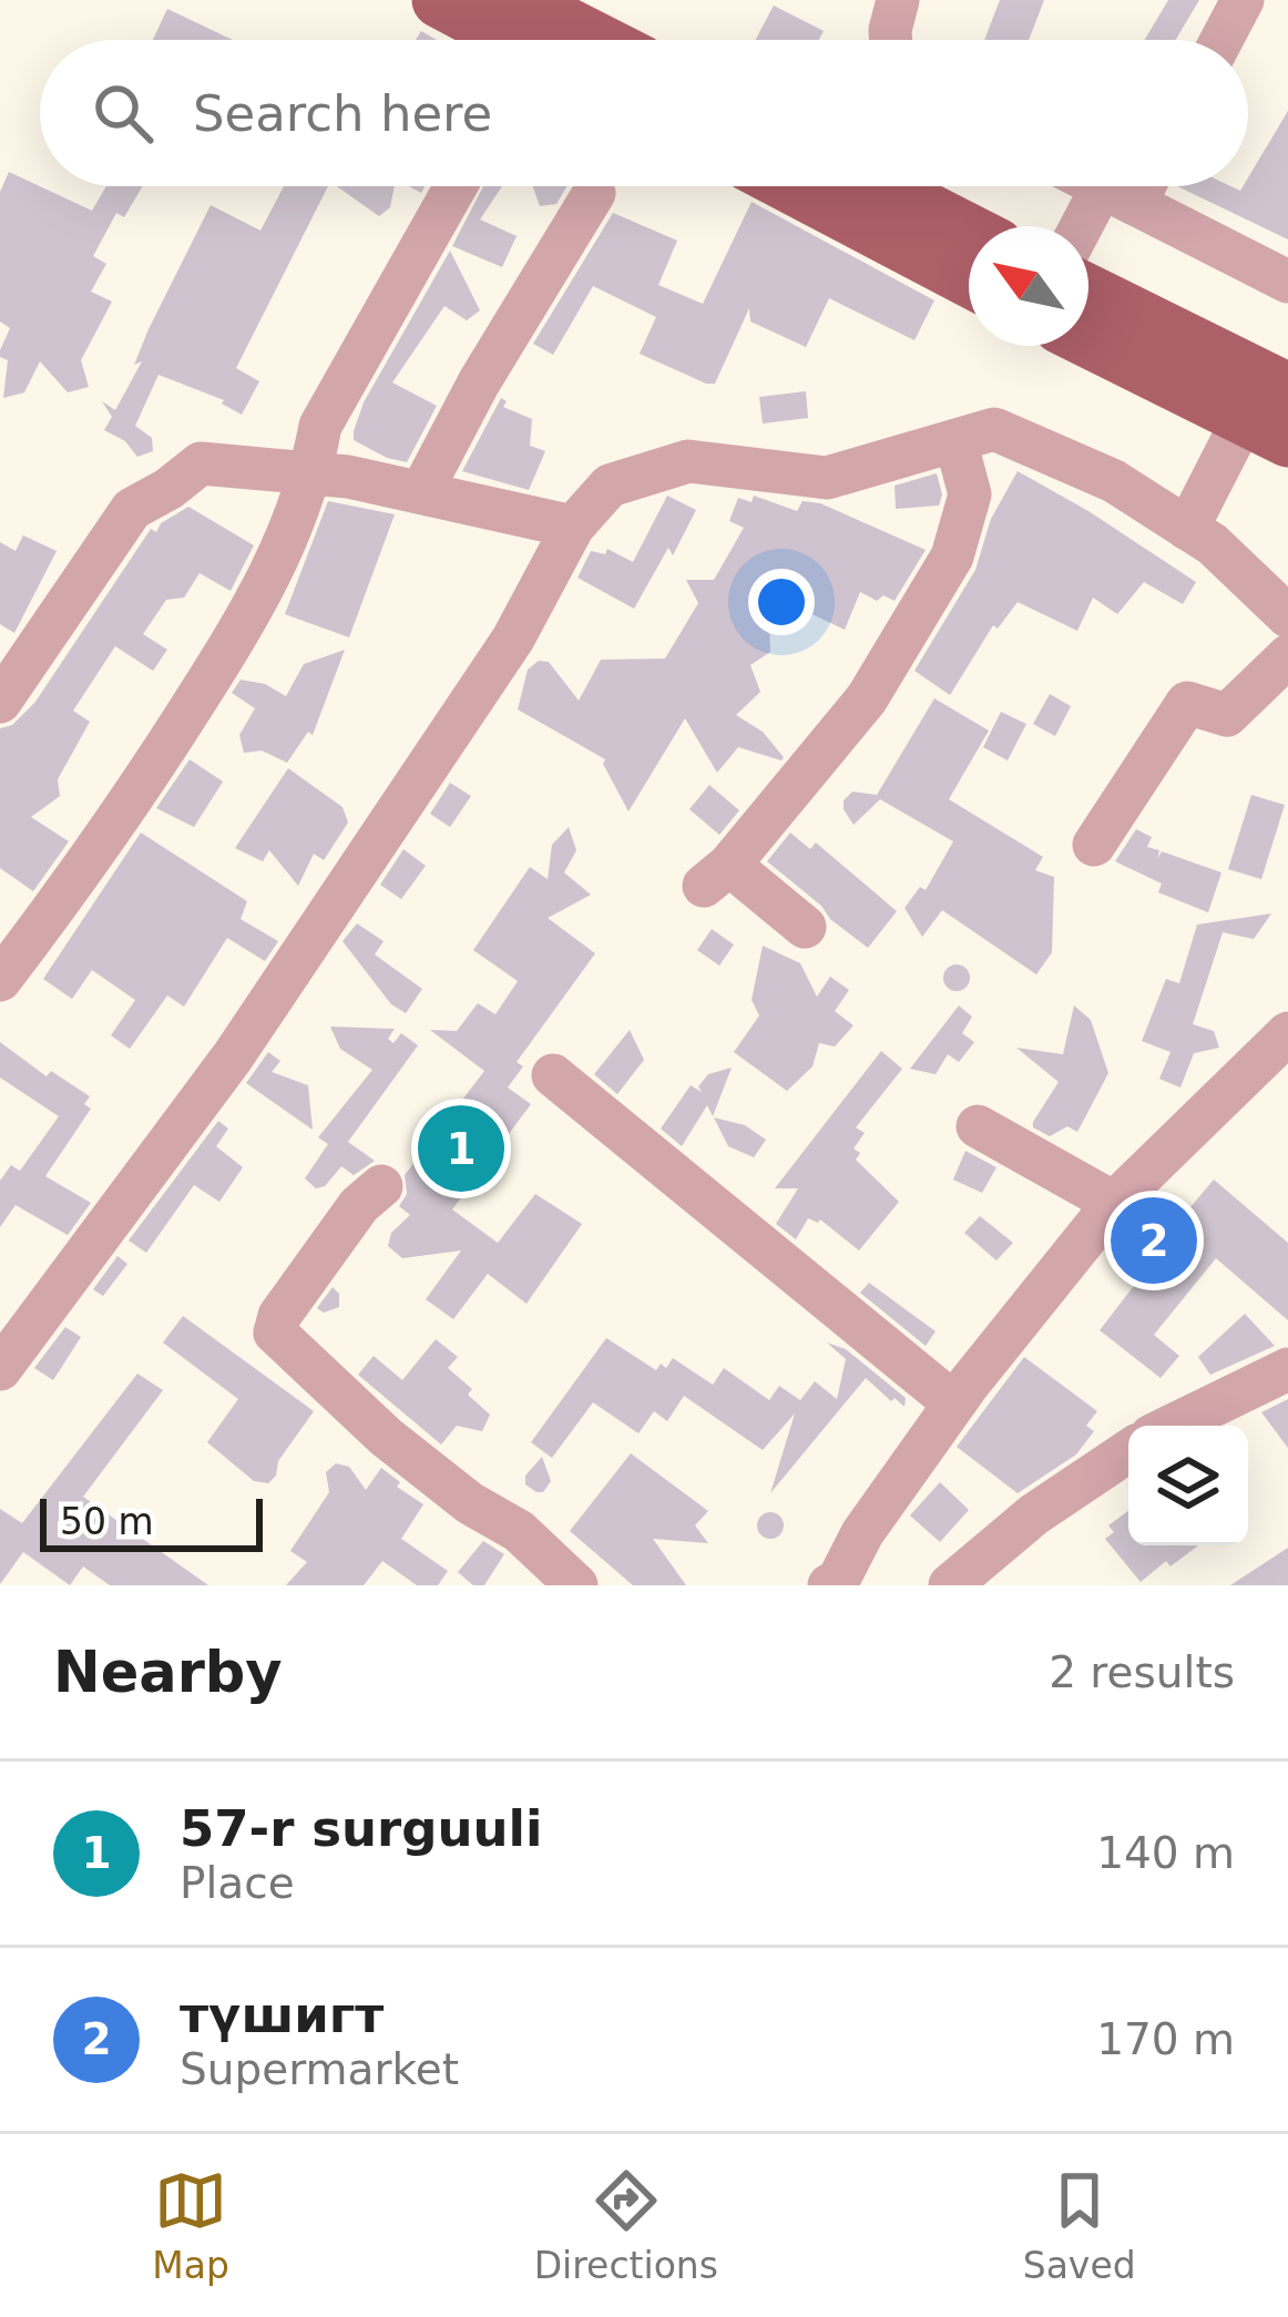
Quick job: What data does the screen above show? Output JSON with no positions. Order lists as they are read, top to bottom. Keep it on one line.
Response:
{"scale_bar":"50 m","north":"top left","page":{"search":"Search here","pins":["1","2"],"scale":"50 m","heading":["Nearby","2 results"],"list":[{"mark":"1","name":"57-r surguuli","note":"Place","value":"140 m"},{"mark":"2","name":"түшигт","note":"Supermarket","value":"170 m"}],"nav":["Map","Directions","Saved"]}}
